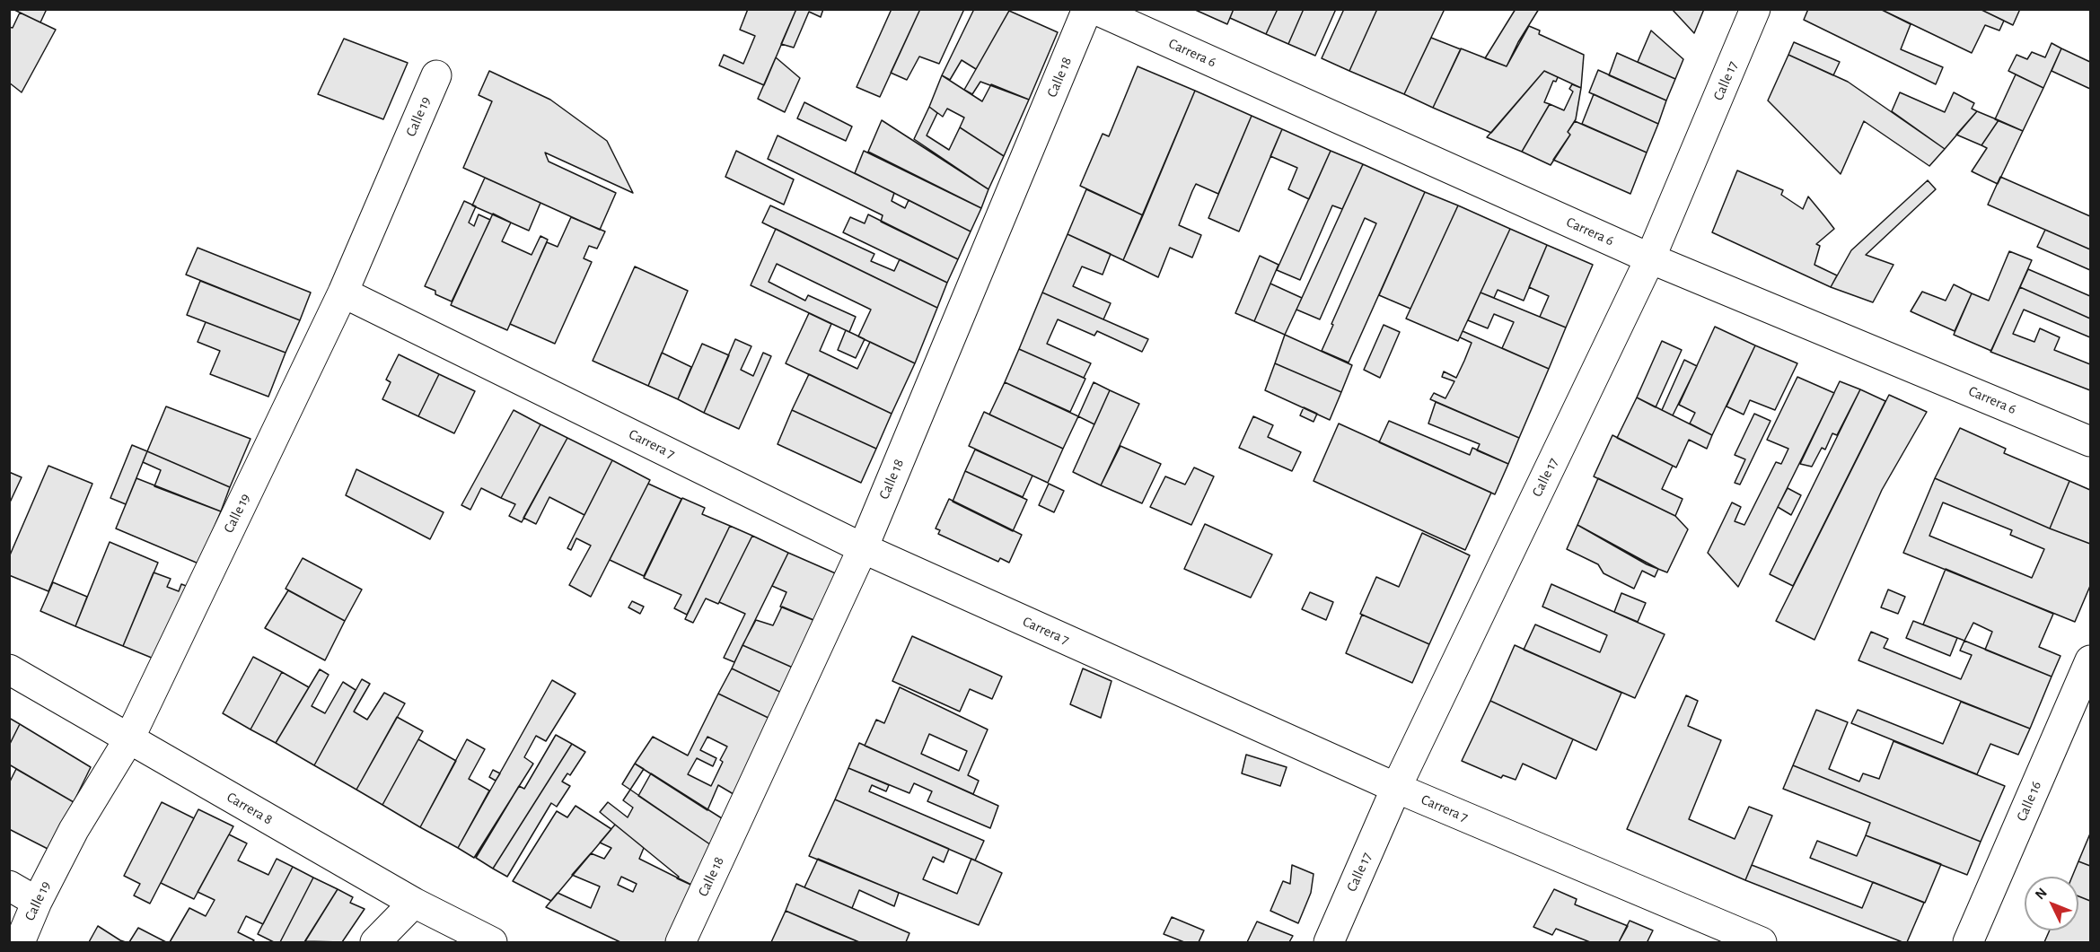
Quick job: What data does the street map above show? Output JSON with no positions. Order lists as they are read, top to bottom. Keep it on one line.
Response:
{"streets":{"street":["Carrera 6","Calle 18","Calle 17","Calle 19","Carrera 7","Calle 16","Carrera 8"]},"crossings":[["Carrera 6","Calle 17"],["Calle 18","Carrera 7"],["Calle 17","Carrera 7"],["Calle 19","Carrera 7"],["Calle 19","Carrera 8"]],"north":"top left"}
